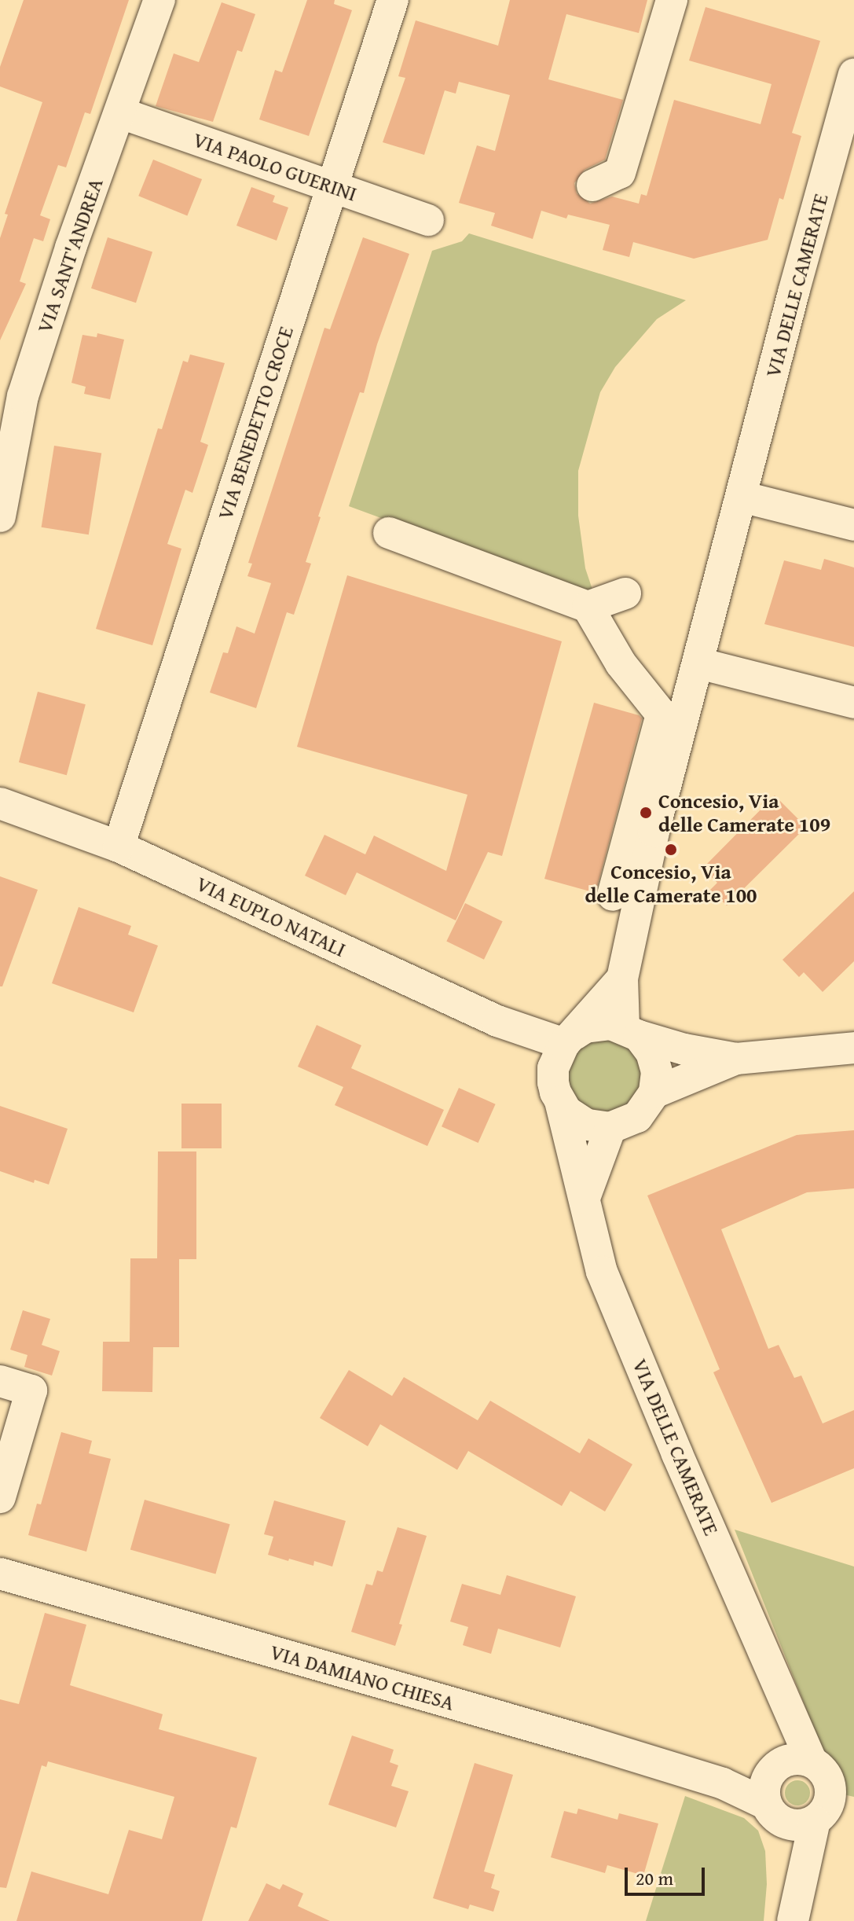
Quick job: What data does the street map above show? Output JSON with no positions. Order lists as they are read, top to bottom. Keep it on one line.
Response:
{"streets":{"street":["VIA PAOLO GUERINI","VIA SANT'ANDREA","VIA DELLE CAMERATE","VIA BENEDETTO CROCE","VIA EUPLO NATALI","VIA DAMIANO CHIESA"]},"crossings":[["VIA PAOLO GUERINI","VIA SANT'ANDREA"],["VIA PAOLO GUERINI","VIA BENEDETTO CROCE"],["VIA DELLE CAMERATE","VIA EUPLO NATALI"],["VIA DELLE CAMERATE","VIA DAMIANO CHIESA"],["VIA BENEDETTO CROCE","VIA EUPLO NATALI"]],"places":["Concesio, Via delle Camerate 109","Concesio, Via delle Camerate 100"],"scale_bar":"20 m"}
